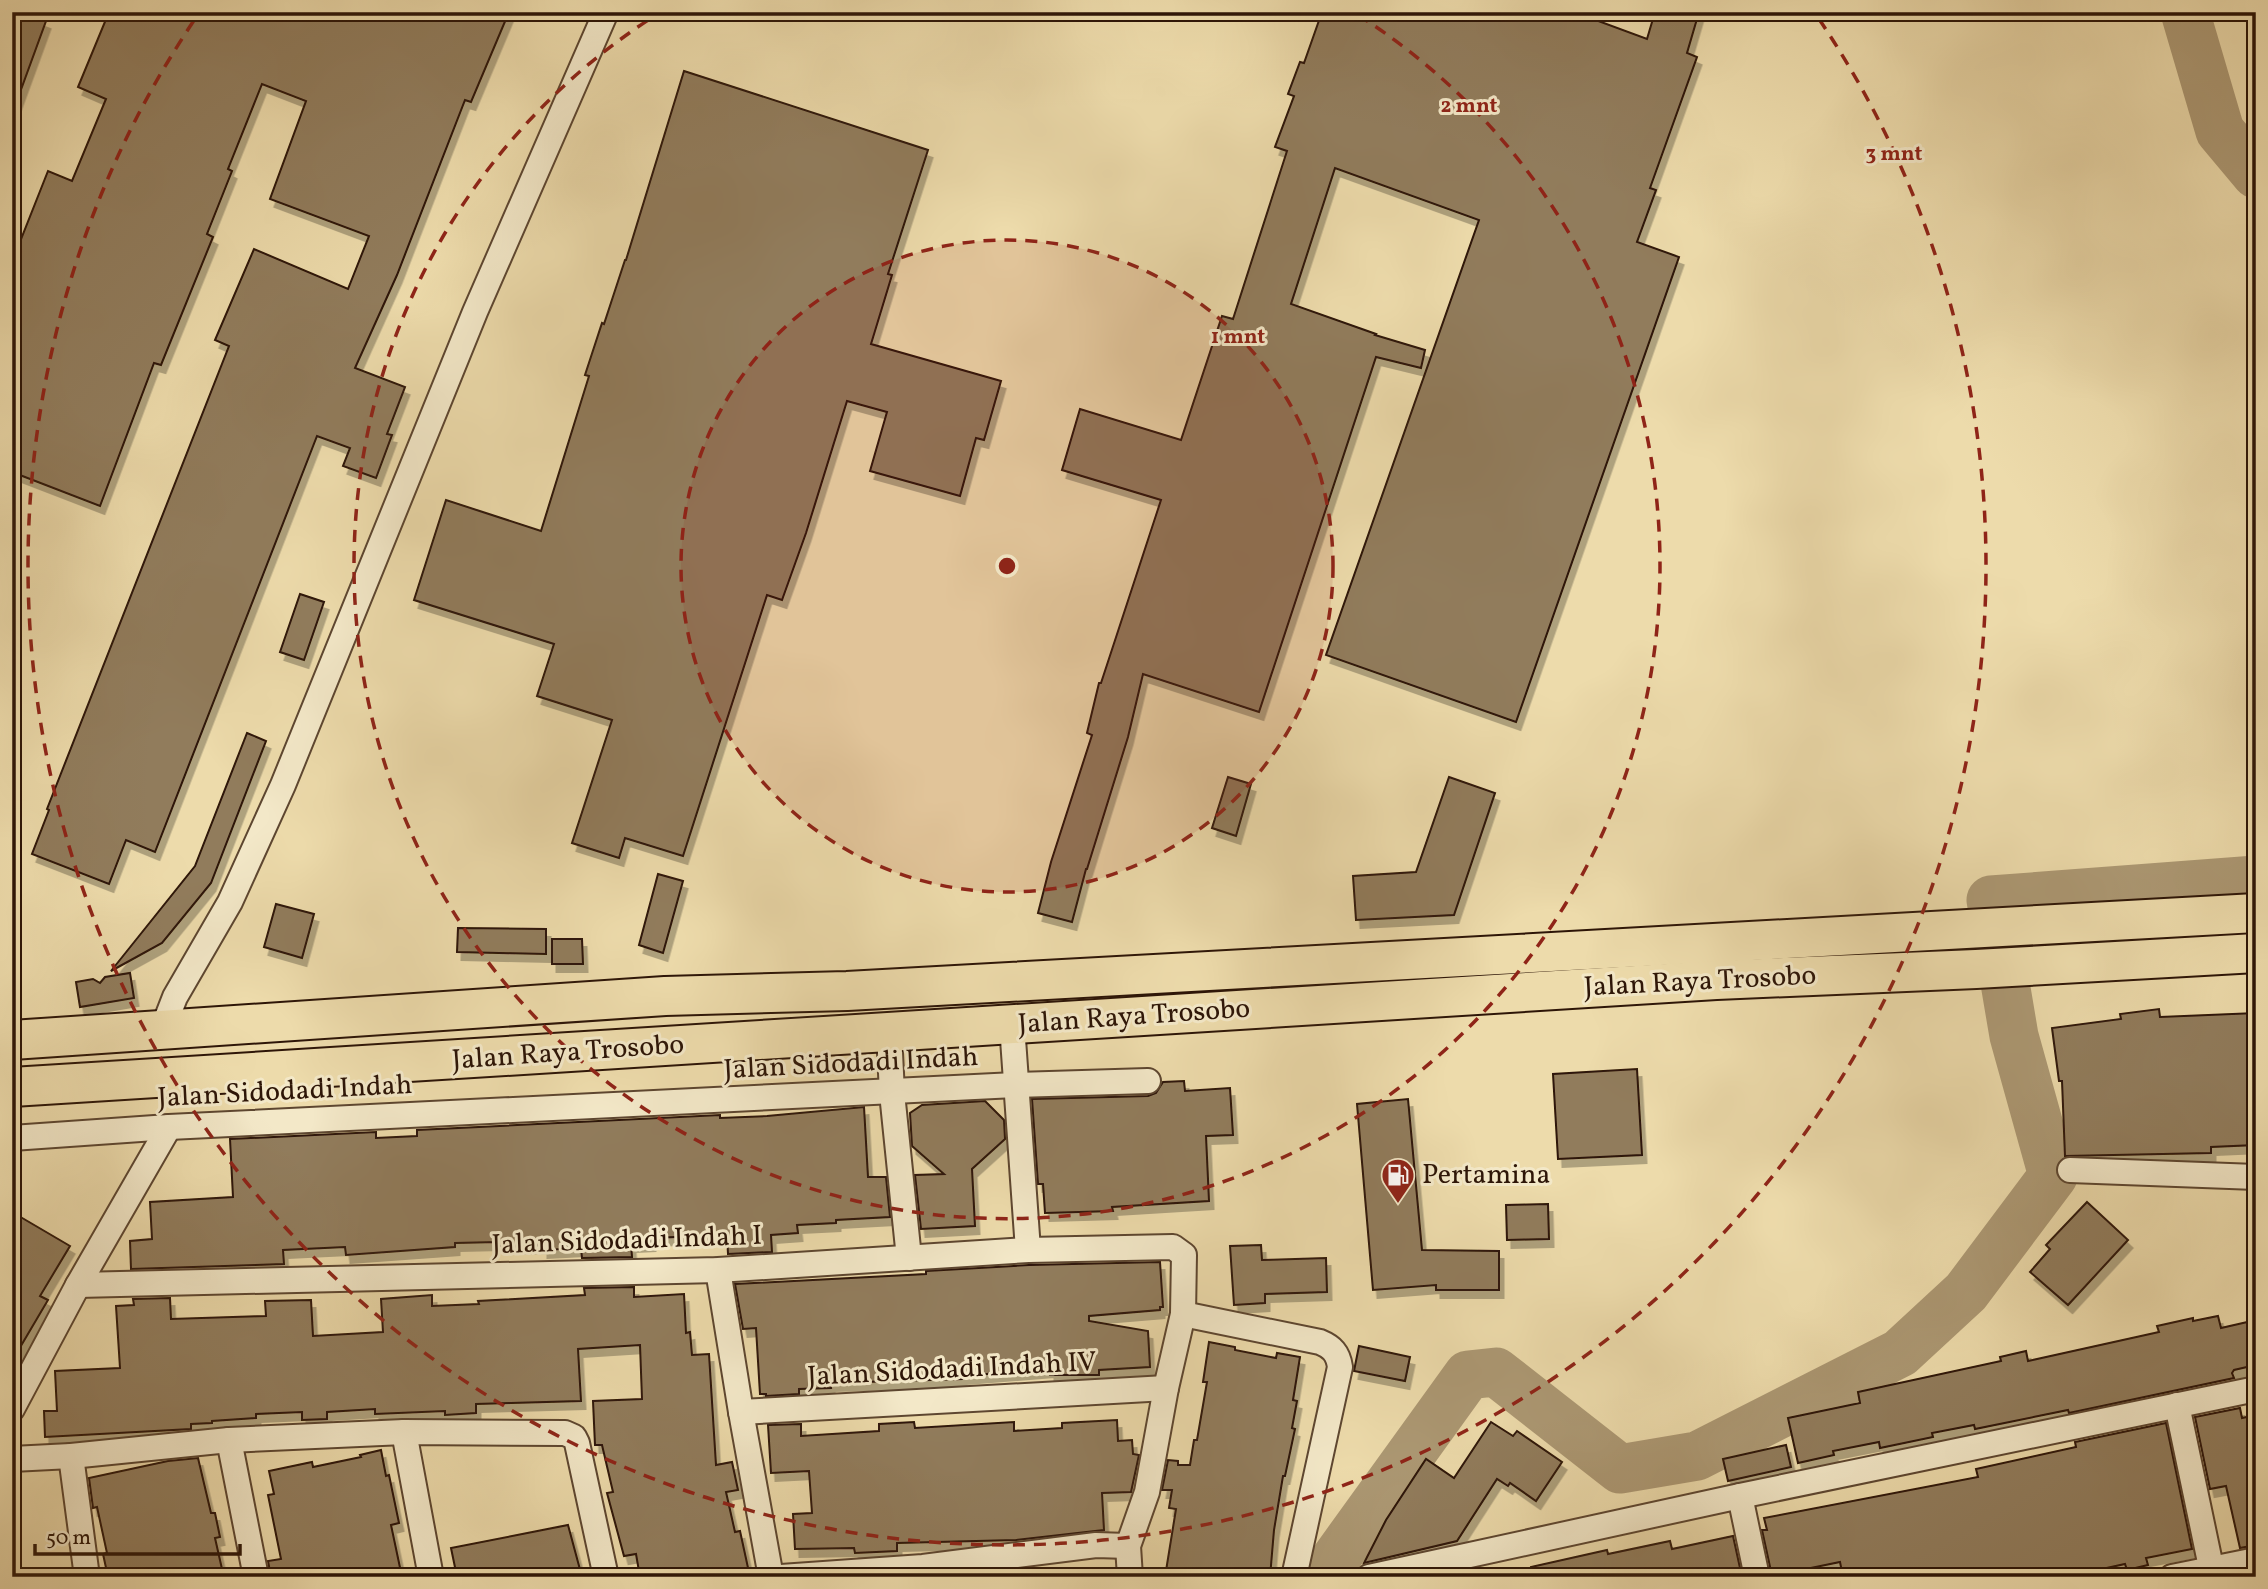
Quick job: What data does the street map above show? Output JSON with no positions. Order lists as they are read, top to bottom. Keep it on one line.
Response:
{"streets":{"highway":["Jalan Raya Trosobo"],"street":["Jalan Sidodadi Indah","Jalan Sidodadi Indah I","Jalan Sidodadi Indah IV"]},"places":{"fuel station":["Pertamina"]},"scale_bar":"50 m","rings":["2 mnt","3 mnt","1 mnt"]}
